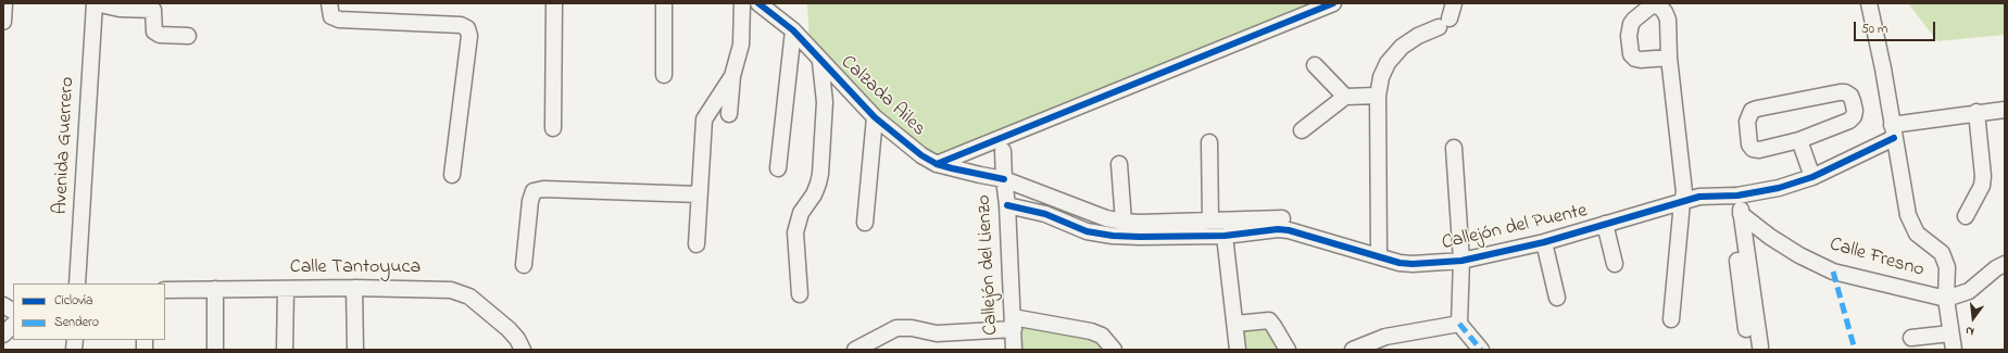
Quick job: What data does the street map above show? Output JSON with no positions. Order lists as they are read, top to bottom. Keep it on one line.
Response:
{"streets":{"street":["Calzada Ailes","Avenida Guerrero","Callejón del Puente","Calle Fresno","Callejón del Lienzo","Calle Tantoyuca"]},"crossings":[["Calzada Ailes","Callejón del Lienzo"],["Callejón del Puente","Callejón del Lienzo"]],"legend":["Ciclovía","Sendero"],"scale_bar":"50 m","north":"bottom"}
